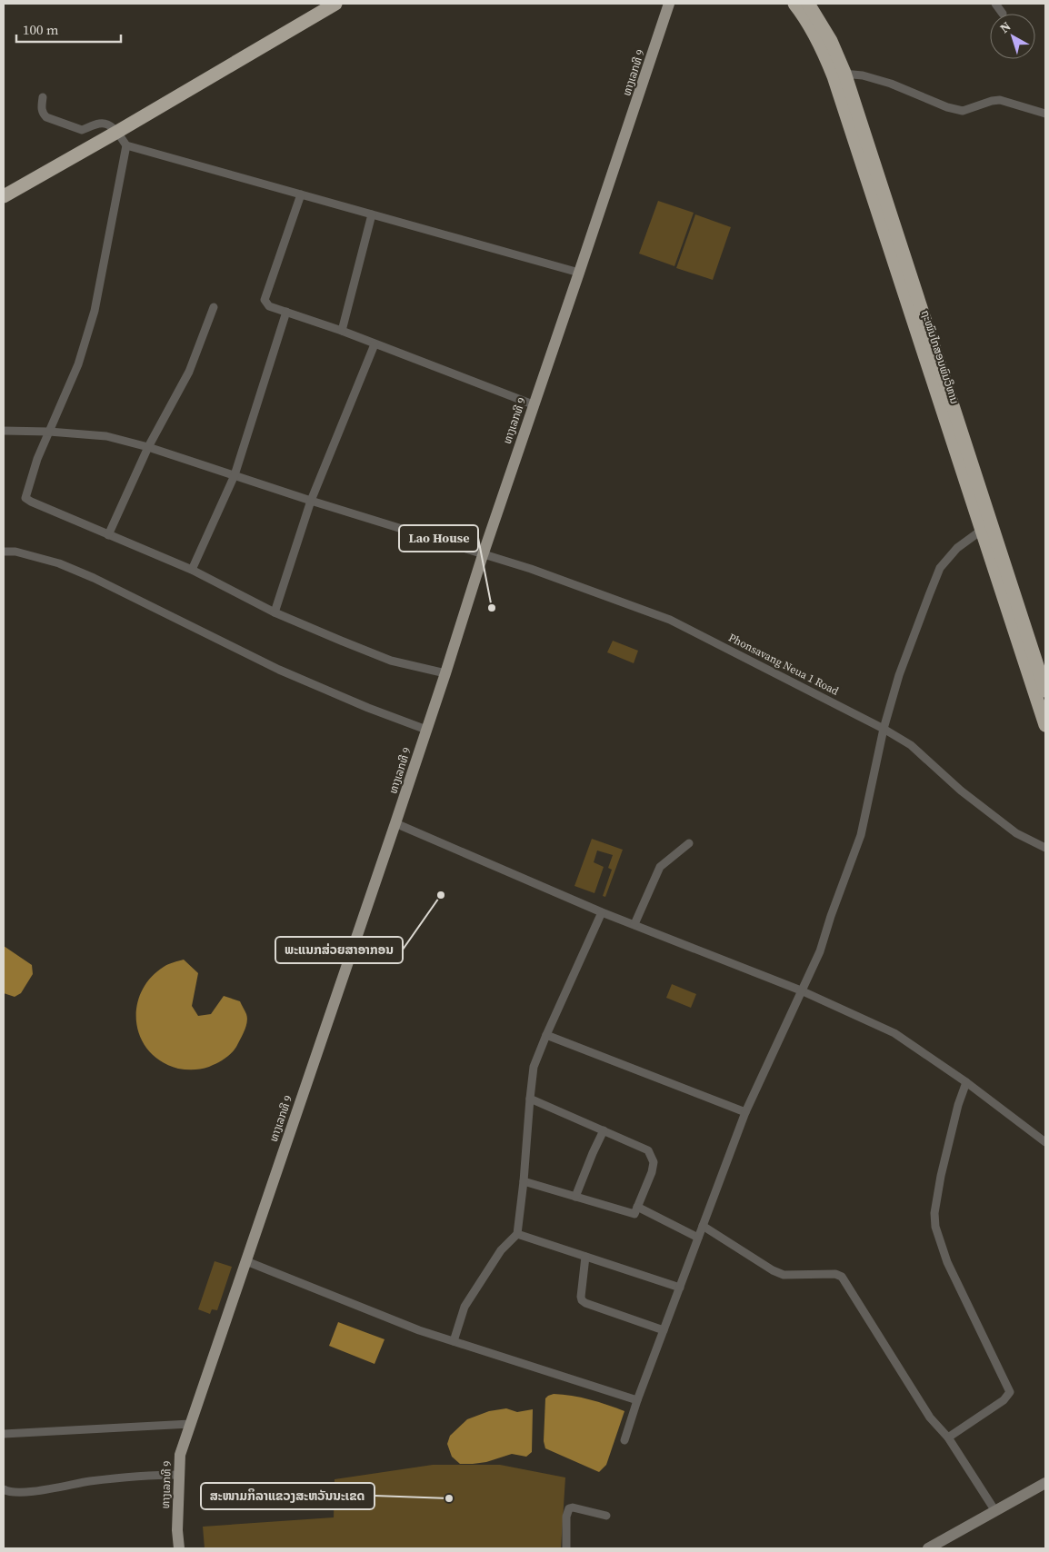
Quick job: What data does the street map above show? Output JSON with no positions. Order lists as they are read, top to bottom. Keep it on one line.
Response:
{"streets":{"highway":["ຖະໜົນໄກສອນພົມວິຫານ"],"main road":["ທາງເລກທີ 9"],"street":["Phonsavang Neua 1 Road"]},"crossings":[["ທາງເລກທີ 9","Phonsavang Neua 1 Road"]],"places":["Lao House","ພະແນກສ່ວຍສາອາກອນ","ສະໜາມກິລາແຂວງສະຫວັນນະເຂດ"],"scale_bar":"100 m","north":"top left"}
